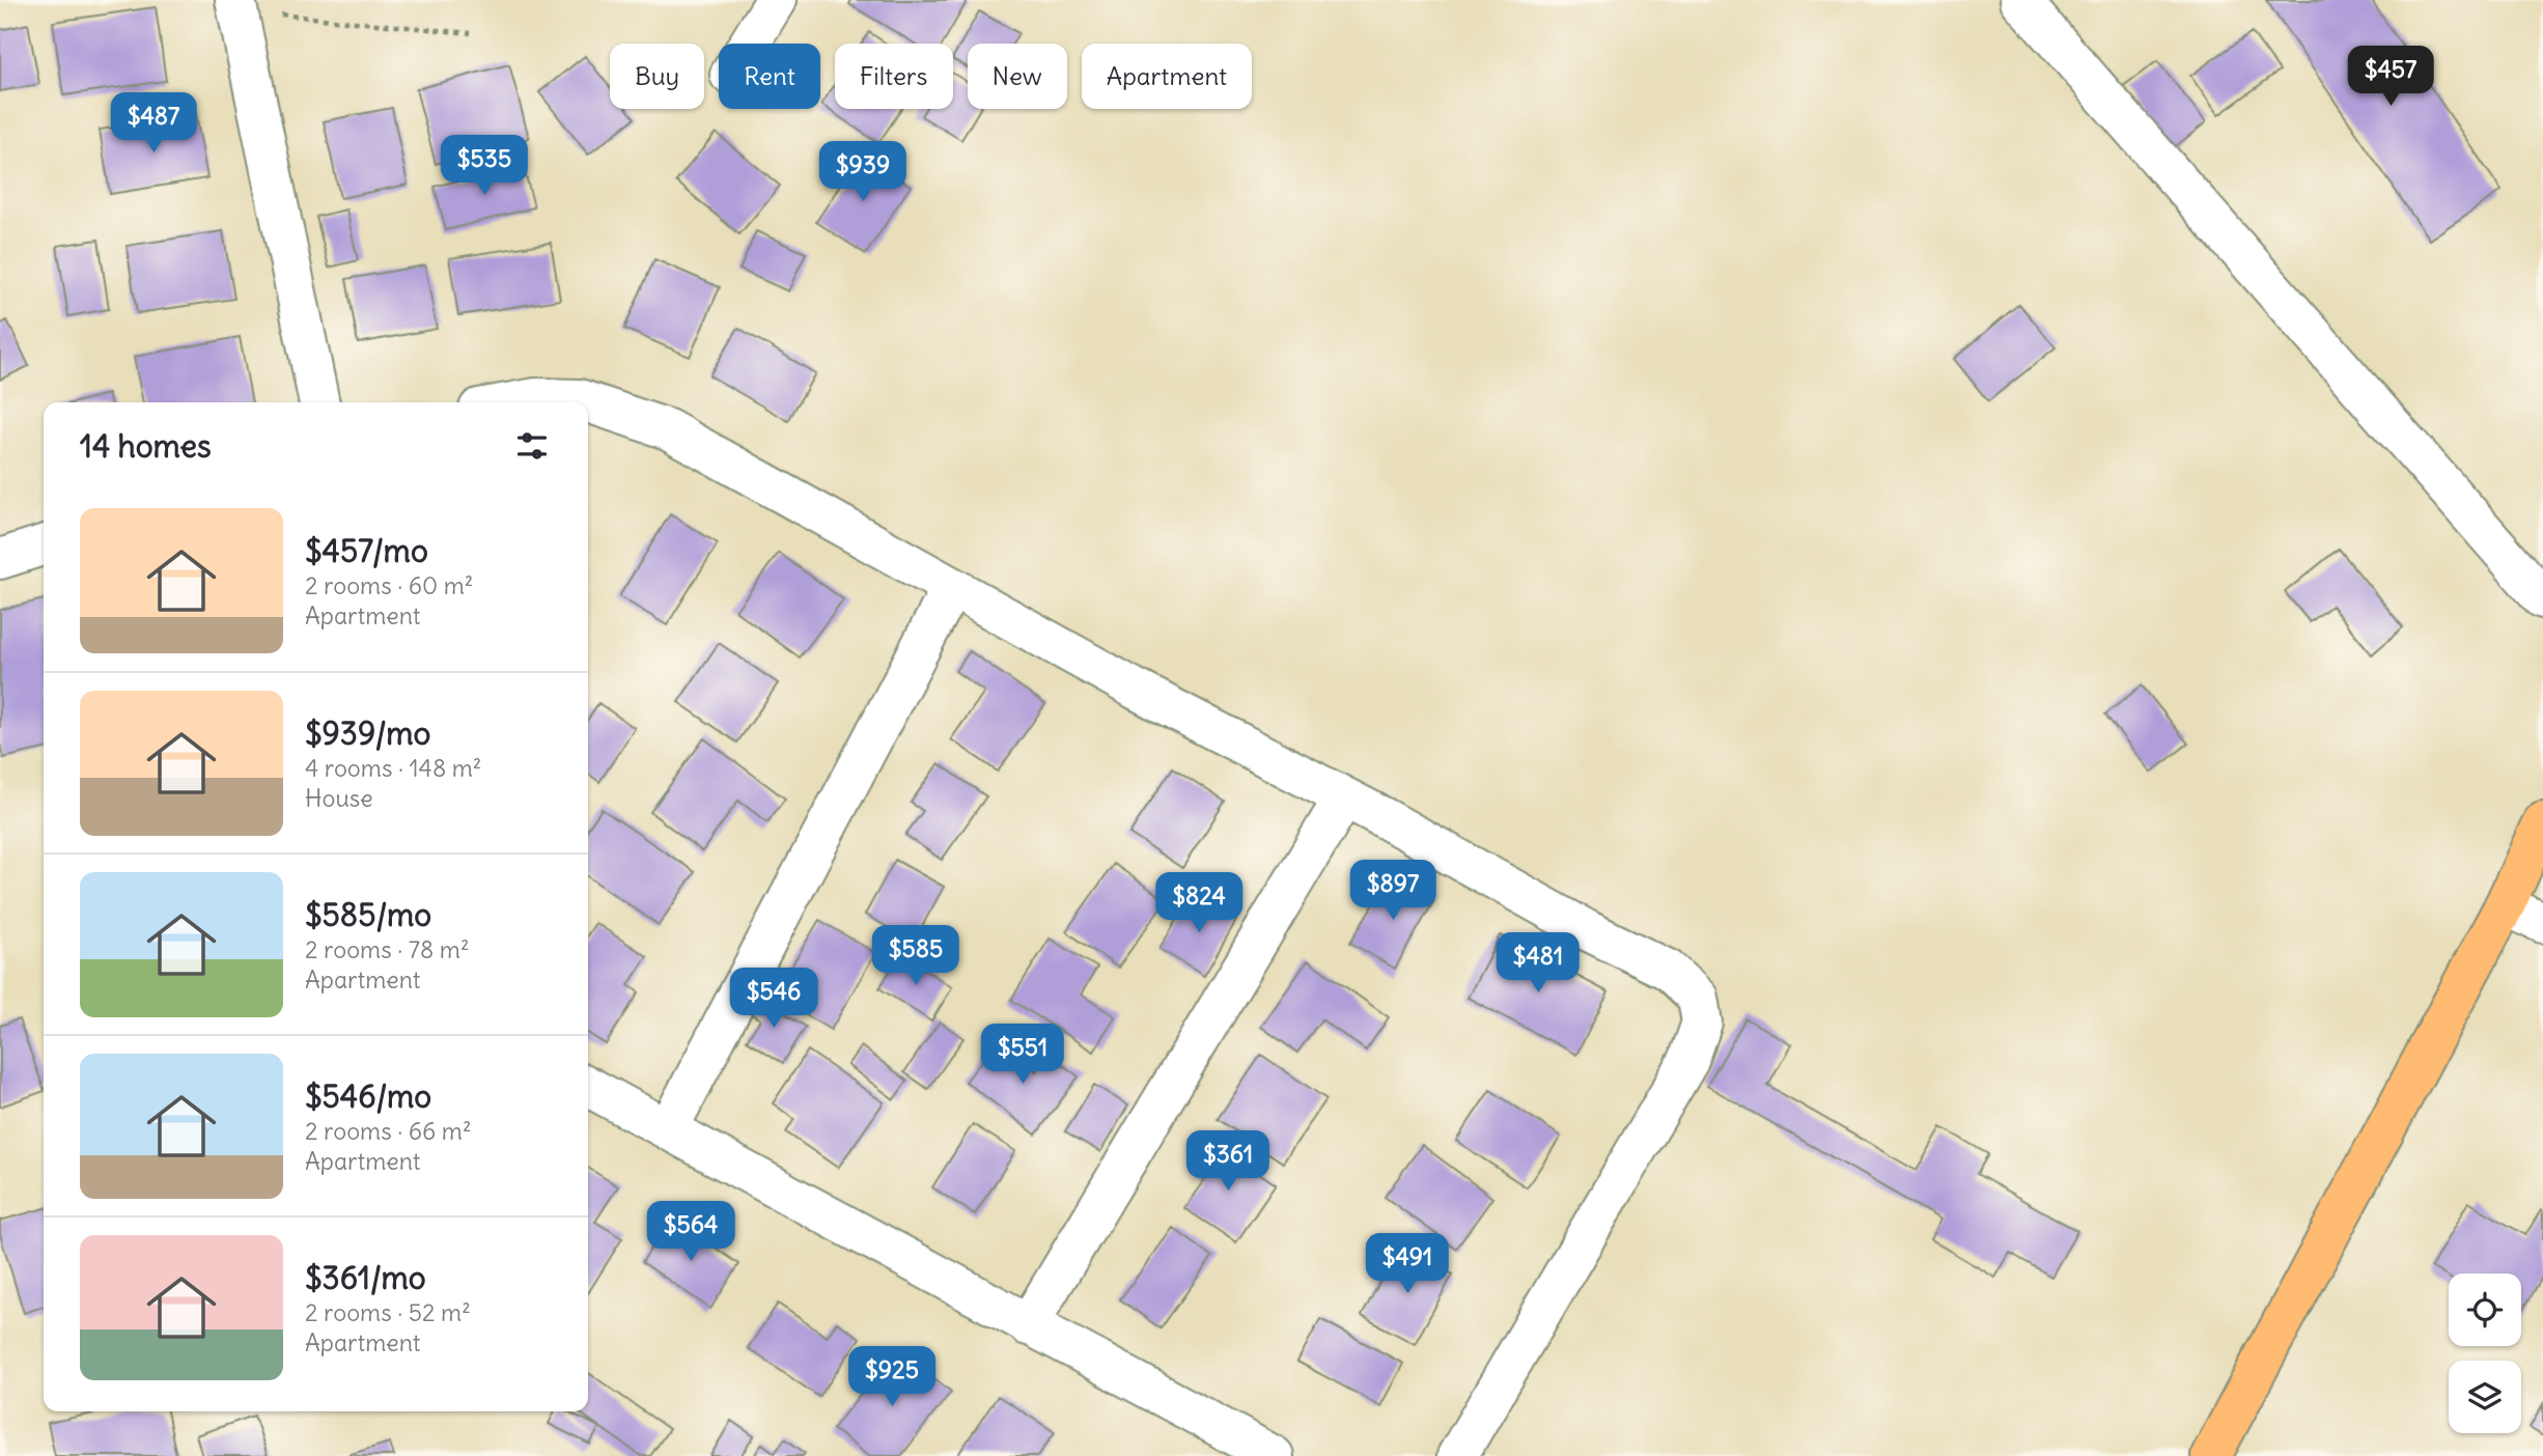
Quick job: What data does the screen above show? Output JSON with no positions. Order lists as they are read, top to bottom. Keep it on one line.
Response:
{"page":{"chip":["Buy","Rent","Filters","New","Apartment"],"price":["$457","$487","$535","$939","$897","$824","$585","$481","$546","$551","$361","$564","$491","$925"],"heading":"14 homes","list":[{"name":"$457/mo","note":"2 rooms · 60 m² · Apartment"},{"name":"$939/mo","note":"4 rooms · 148 m² · House"},{"name":"$585/mo","note":"2 rooms · 78 m² · Apartment"},{"name":"$546/mo","note":"2 rooms · 66 m² · Apartment"},{"name":"$361/mo","note":"2 rooms · 52 m² · Apartment"}]}}
